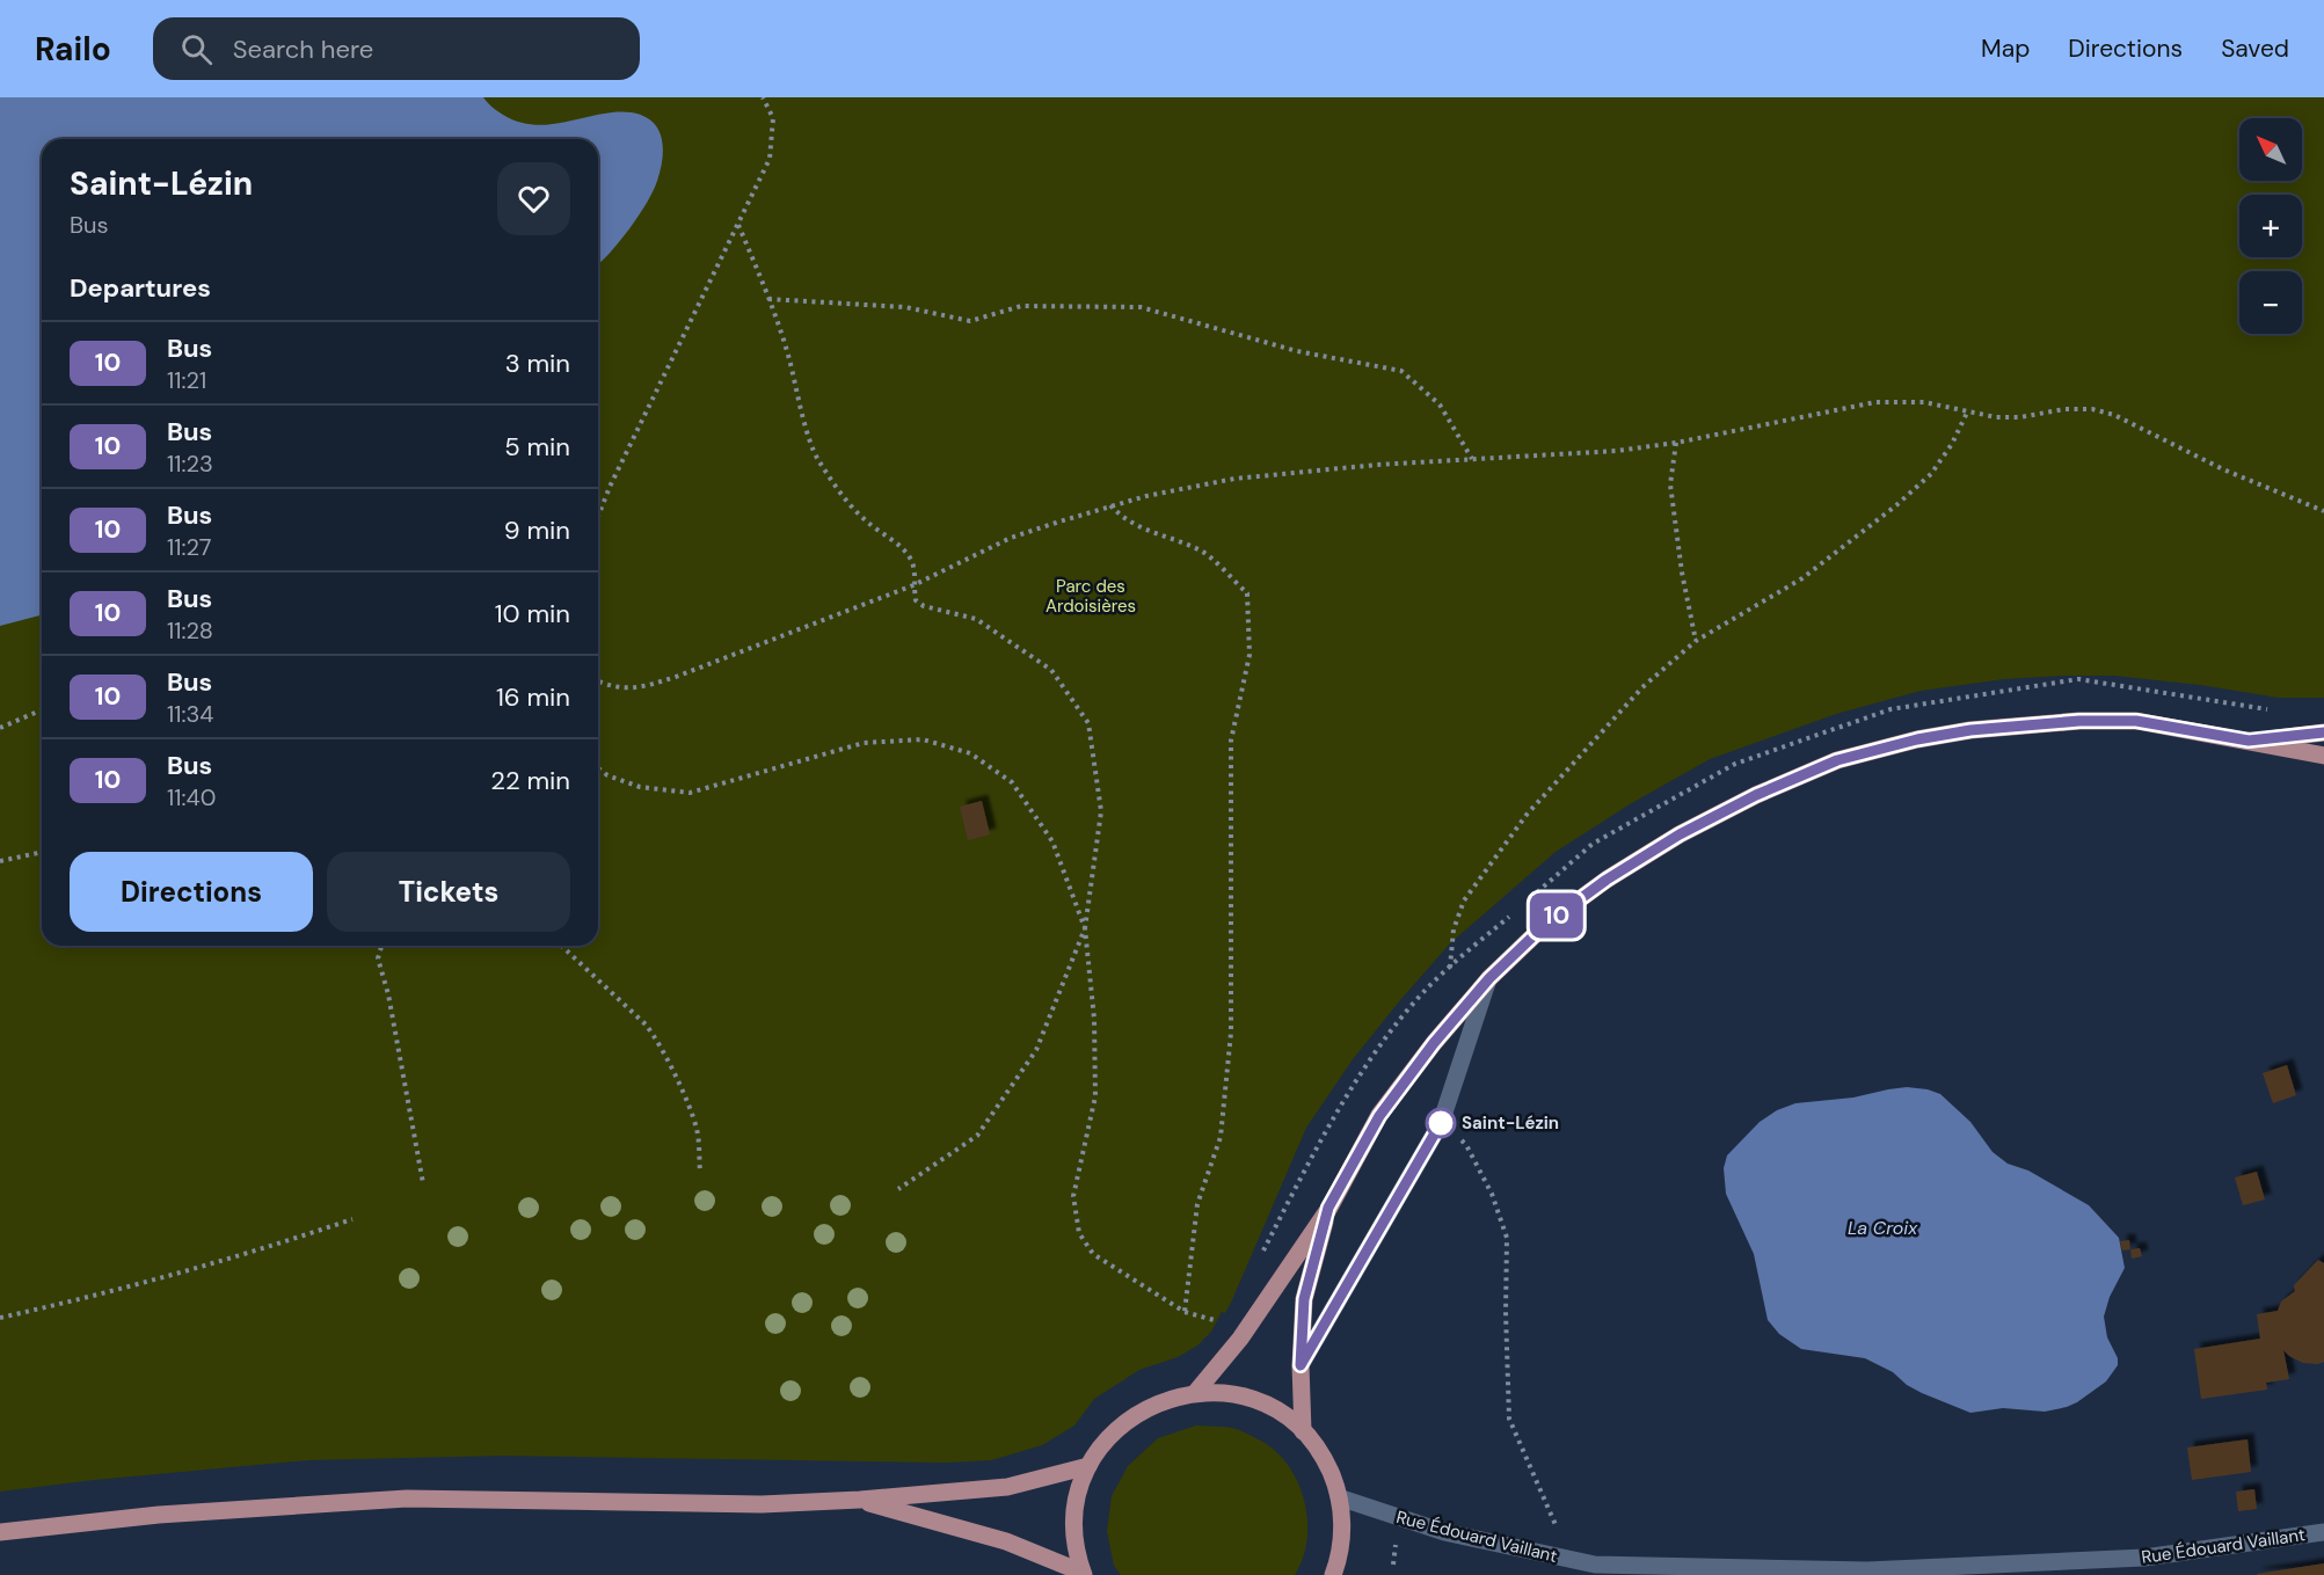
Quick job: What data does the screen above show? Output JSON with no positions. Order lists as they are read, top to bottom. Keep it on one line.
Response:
{"streets":{"street":["Rue Édouard Vaillant"]},"water":["La Croix"],"parks":["Parc des Ardoisières"],"places":["Saint-Lézin"],"lines":["bus line 10"],"north":"top left","page":{"header":"Railo","search":"Search here","nav":["Map","Directions","Saved"],"on_map":"10","map_buttons":["+","−"],"heading":[["Saint-Lézin","Bus"],"Departures"],"list":[{"mark":"10","name":"Bus","note":"11:21","value":"3 min"},{"mark":"10","name":"Bus","note":"11:23","value":"5 min"},{"mark":"10","name":"Bus","note":"11:27","value":"9 min"},{"mark":"10","name":"Bus","note":"11:28","value":"10 min"},{"mark":"10","name":"Bus","note":"11:34","value":"16 min"},{"mark":"10","name":"Bus","note":"11:40","value":"22 min"}],"buttons":["Directions","Tickets"]}}
